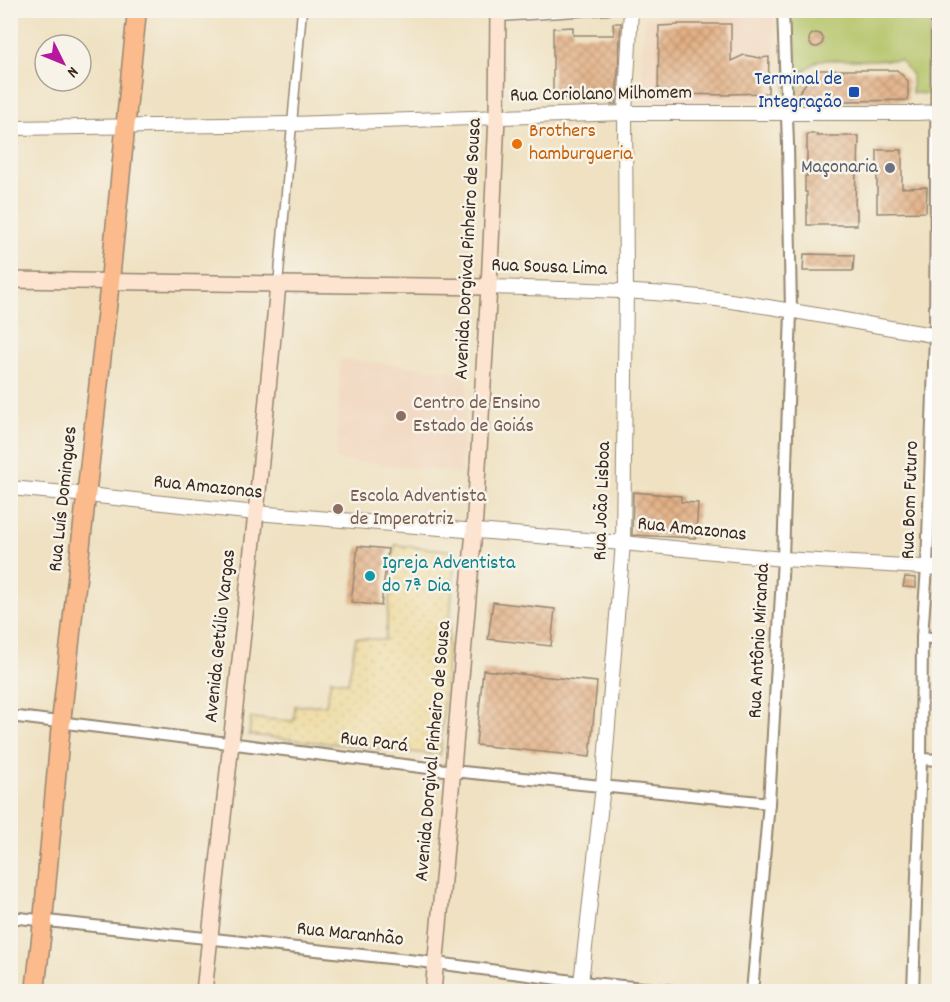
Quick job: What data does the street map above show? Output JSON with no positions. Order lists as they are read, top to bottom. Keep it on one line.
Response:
{"streets":{"main road":["Avenida Dorgival Pinheiro de Sousa","Rua Sousa Lima","Rua Luís Domingues","Avenida Getúlio Vargas"],"street":["Rua Coriolano Milhomem","Rua Amazonas","Rua Bom Futuro","Rua João Lisboa","Rua Antônio Miranda","Rua Pará","Rua Maranhão"]},"crossings":[["Rua Coriolano Milhomem","Avenida Dorgival Pinheiro de Sousa"],["Rua Coriolano Milhomem","Rua Luís Domingues"],["Rua Coriolano Milhomem","Rua Bom Futuro"],["Rua Coriolano Milhomem","Rua João Lisboa"],["Rua Coriolano Milhomem","Rua Antônio Miranda"],["Avenida Dorgival Pinheiro de Sousa","Rua Sousa Lima"],["Avenida Dorgival Pinheiro de Sousa","Rua Amazonas"],["Avenida Dorgival Pinheiro de Sousa","Rua Pará"],["Avenida Dorgival Pinheiro de Sousa","Rua Maranhão"],["Rua Sousa Lima","Rua Luís Domingues"],["Rua Sousa Lima","Rua Bom Futuro"],["Rua Sousa Lima","Rua João Lisboa"],["Rua Sousa Lima","Avenida Getúlio Vargas"],["Rua Sousa Lima","Rua Antônio Miranda"],["Rua Amazonas","Rua Luís Domingues"],["Rua Amazonas","Rua Bom Futuro"],["Rua Amazonas","Rua João Lisboa"],["Rua Amazonas","Avenida Getúlio Vargas"],["Rua Amazonas","Rua Antônio Miranda"],["Rua Luís Domingues","Rua Pará"],["Rua Luís Domingues","Rua Maranhão"],["Rua João Lisboa","Rua Pará"],["Rua João Lisboa","Rua Maranhão"],["Avenida Getúlio Vargas","Rua Pará"],["Avenida Getúlio Vargas","Rua Maranhão"],["Rua Antônio Miranda","Rua Pará"]],"places":{"transit":["Terminal de Integração"],"other":["Brothers hamburgueria","Maçonaria","Centro de Ensino Estado de Goiás","Escola Adventista de Imperatriz","Igreja Adventista do 7ª Dia"]},"north":"bottom right"}
